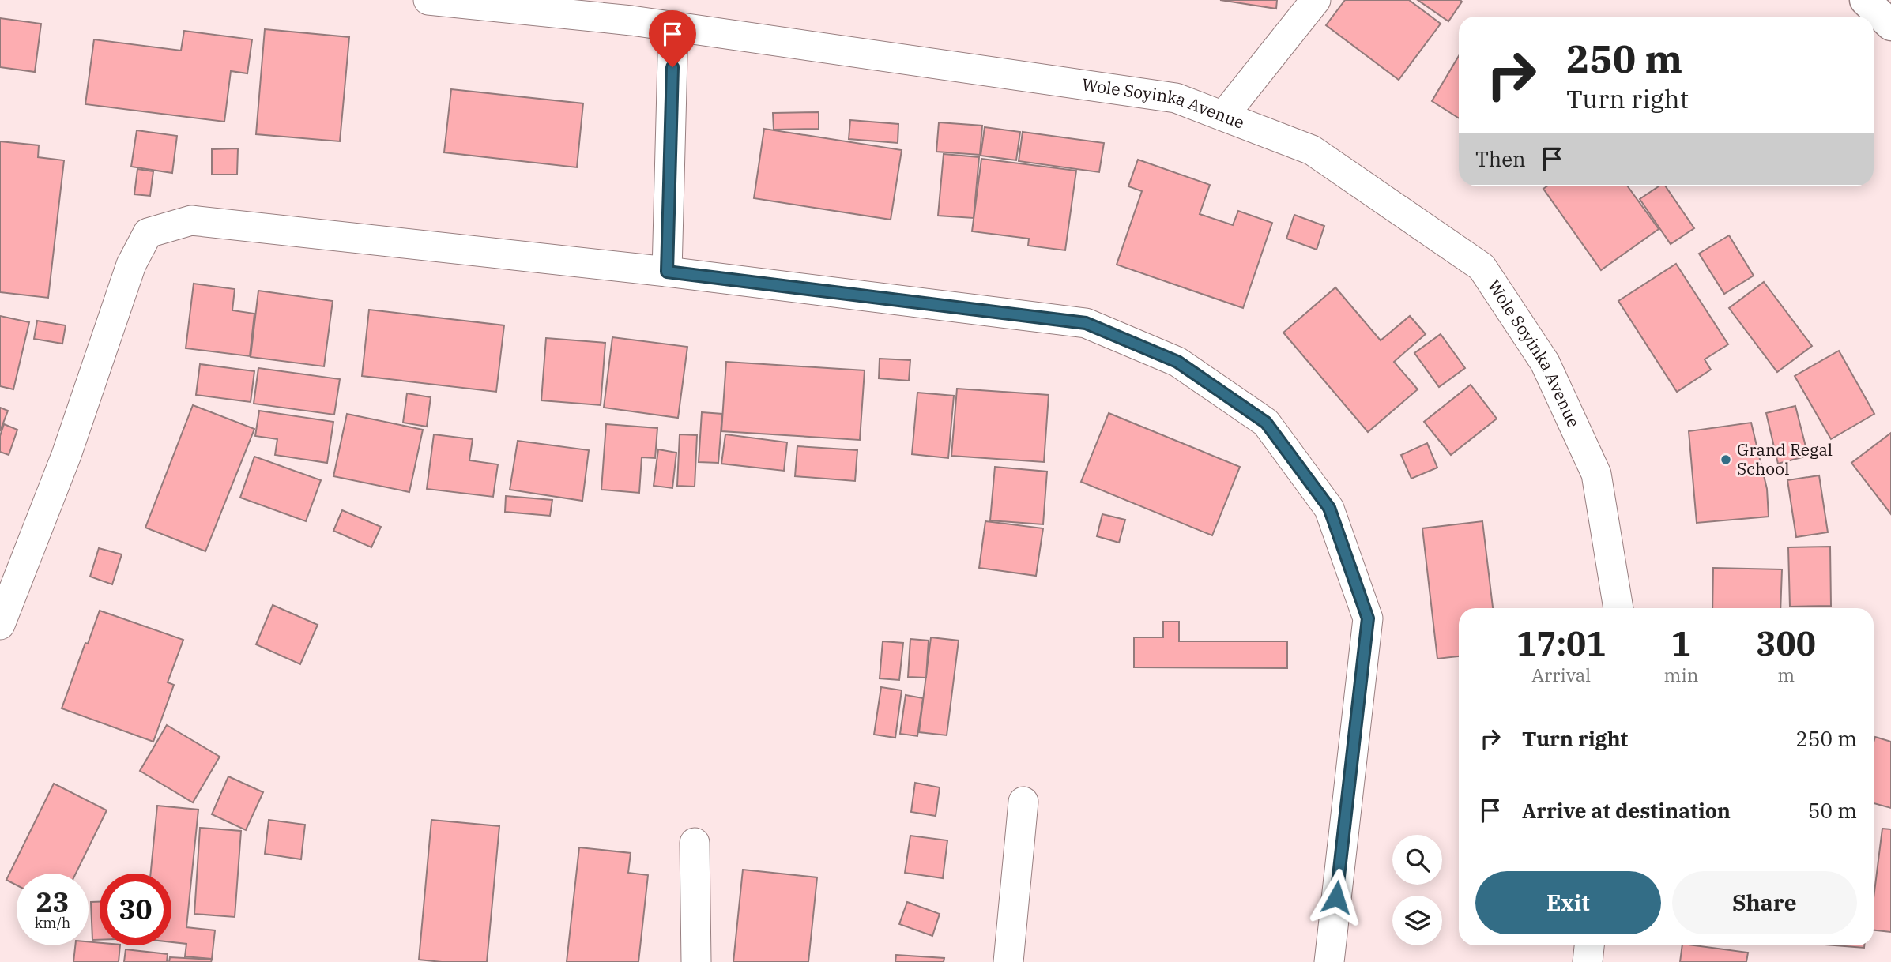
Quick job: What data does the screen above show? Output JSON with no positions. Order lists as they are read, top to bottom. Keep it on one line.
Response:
{"streets":{"street":["Wole Soyinka Avenue"]},"places":["Grand Regal School"],"page":{"turn":["250 m","Turn right"],"then":"Then","eta":["17:01","Arrival","1","min","300","m"],"list":[{"name":"Turn right","value":"250 m"},{"name":"Arrive at destination","value":"50 m"}],"buttons":["Exit","Share"],"speed":"23 km/h","limit":"30"}}
